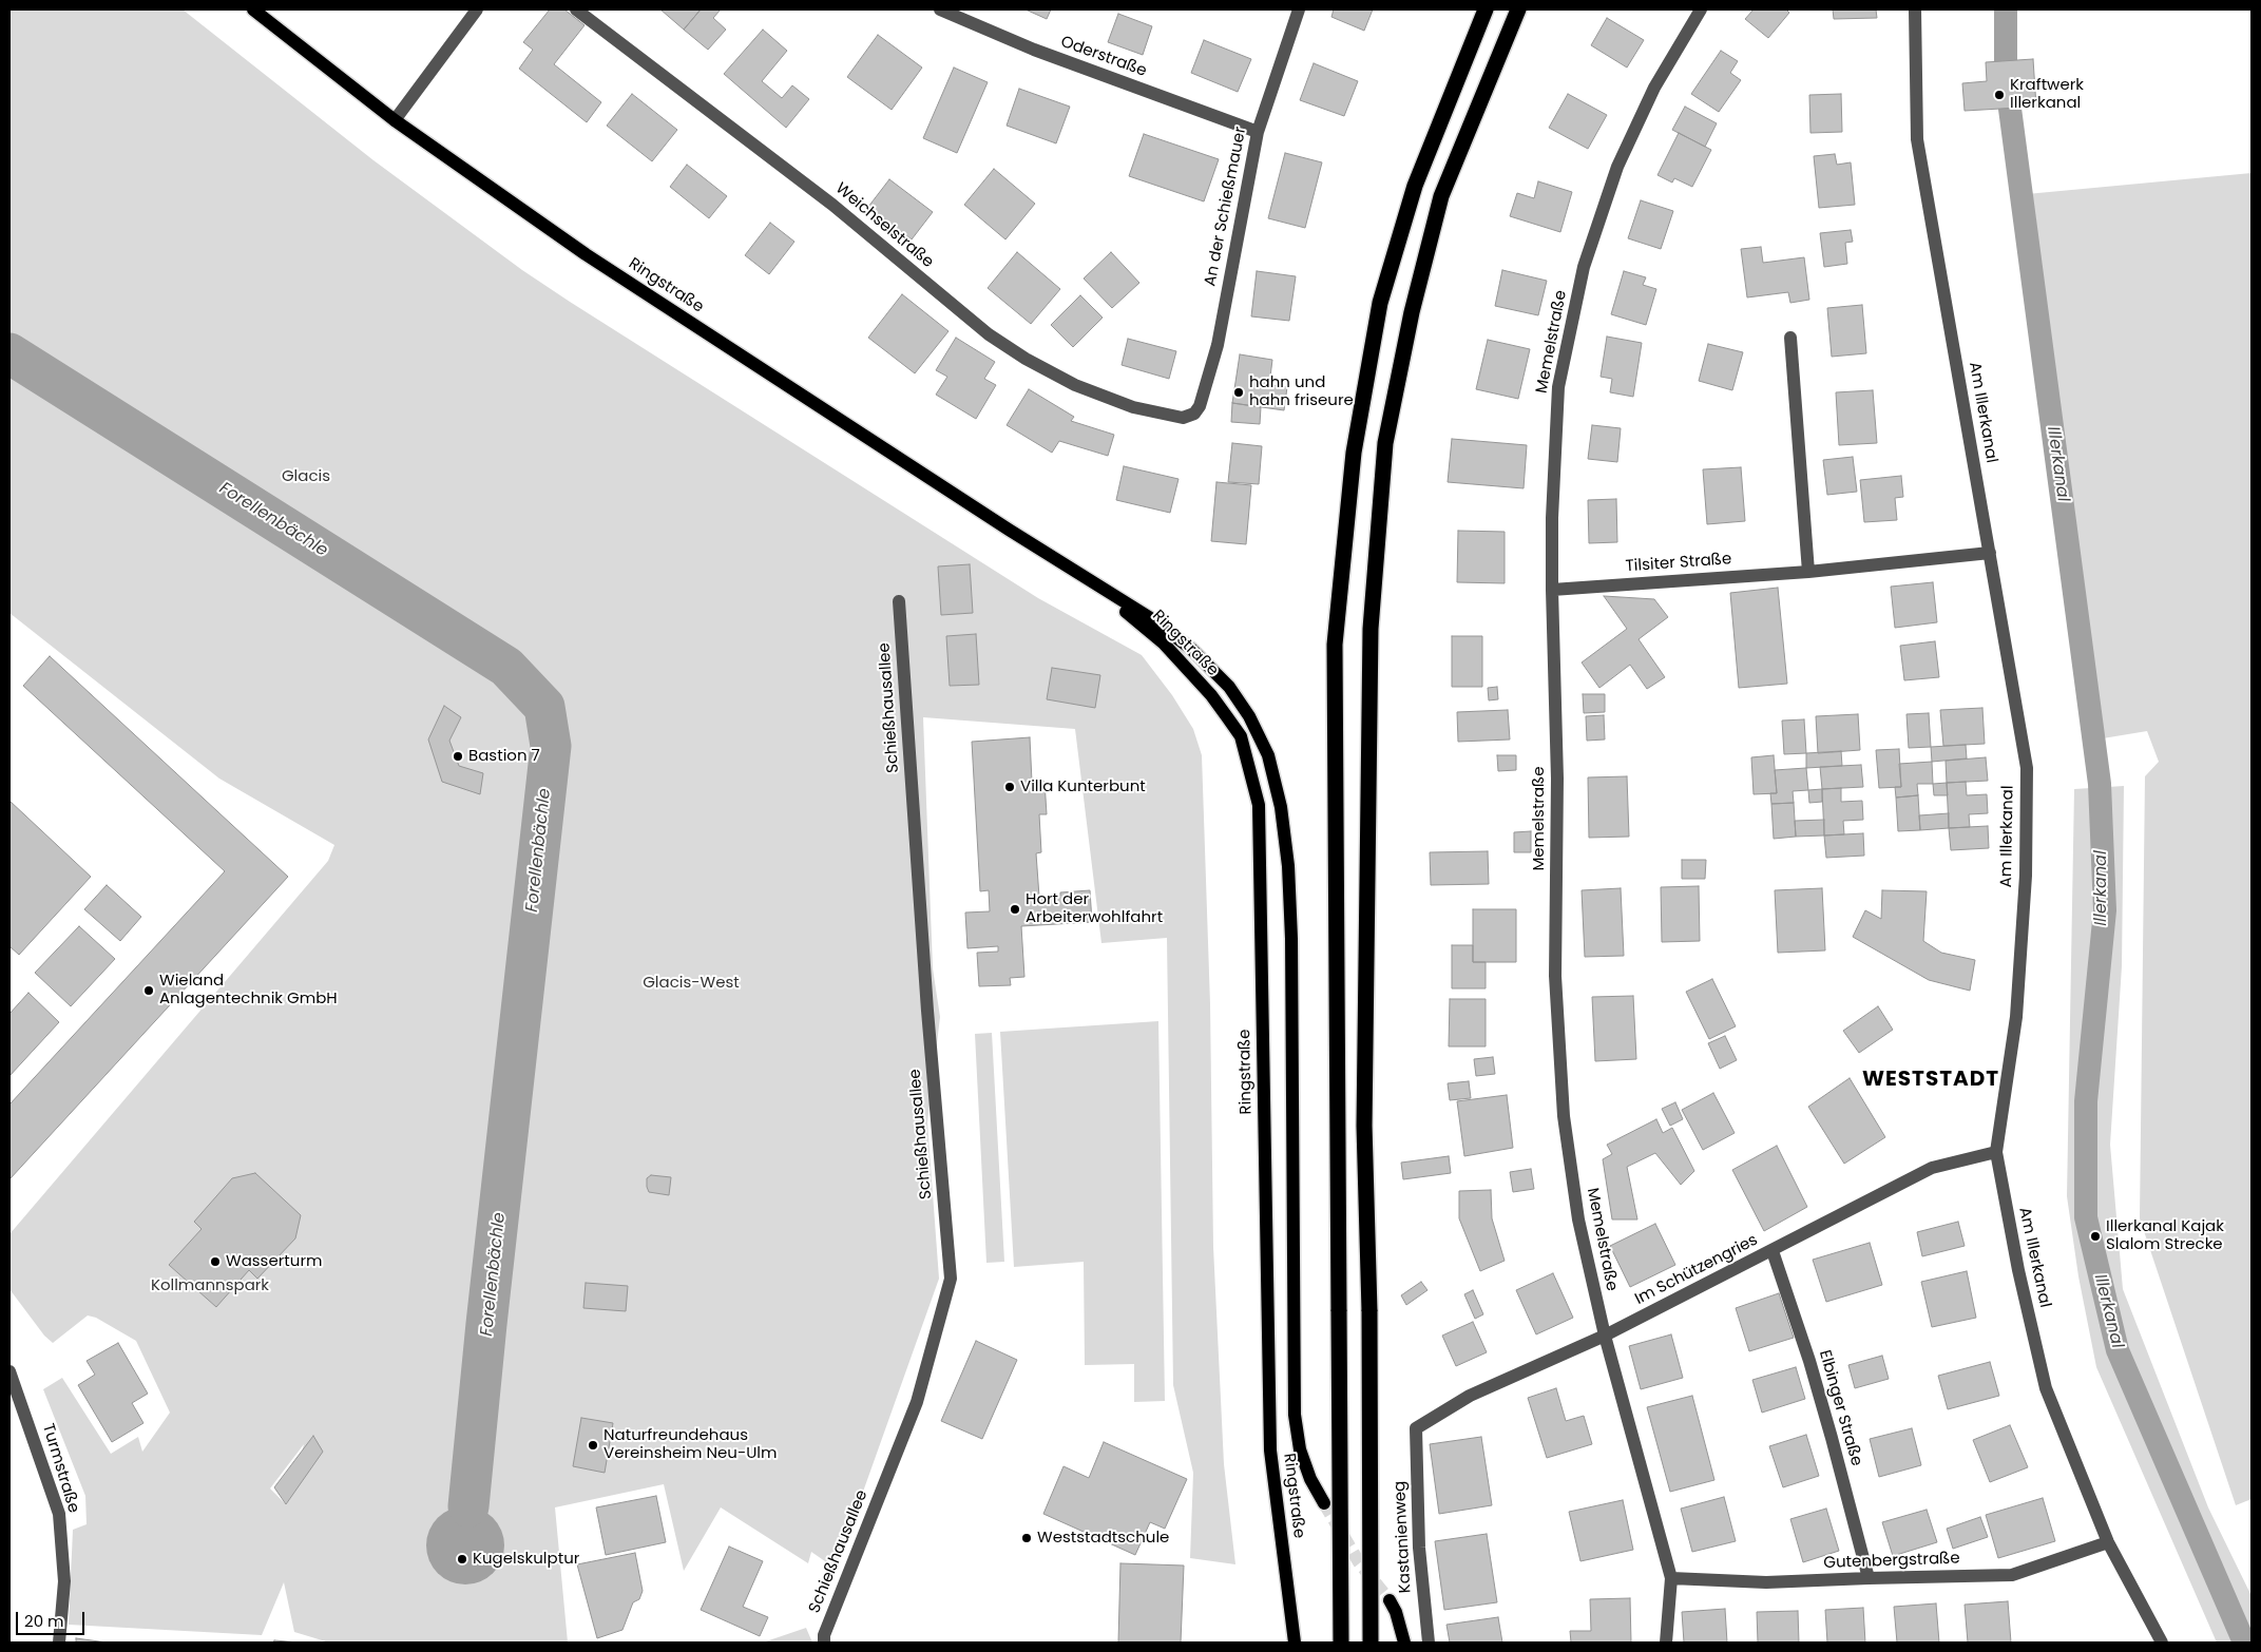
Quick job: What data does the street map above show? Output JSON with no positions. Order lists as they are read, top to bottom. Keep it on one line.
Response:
{"streets":{"main road":["Ringstraße"],"street":["Oderstraße","An der Schießmauer","Weichselstraße","Memelstraße","Am Illerkanal","Tilsiter Straße","Schießhausallee","Im Schützengries","Elbinger Straße","Turmstraße","Kastanienweg","Gutenbergstraße"]},"crossings":[["Oderstraße","An der Schießmauer"],["An der Schießmauer","Weichselstraße"],["Memelstraße","Tilsiter Straße"],["Memelstraße","Im Schützengries"],["Memelstraße","Gutenbergstraße"],["Am Illerkanal","Tilsiter Straße"],["Am Illerkanal","Im Schützengries"],["Am Illerkanal","Gutenbergstraße"],["Im Schützengries","Elbinger Straße"],["Im Schützengries","Kastanienweg"],["Elbinger Straße","Gutenbergstraße"]],"districts":["WESTSTADT"],"water":["Illerkanal","Forellenbächle"],"parks":["Glacis","Glacis-West","Kollmannspark"],"places":["Kraftwerk Illerkanal","hahn und hahn friseure","Bastion 7","Villa Kunterbunt","Hort der Arbeiterwohlfahrt","Wieland Anlagentechnik GmbH","Illerkanal Kajak Slalom Strecke","Wasserturm","Naturfreundehaus Vereinsheim Neu-Ulm","Weststadtschule","Kugelskulptur"],"scale_bar":"20 m"}
